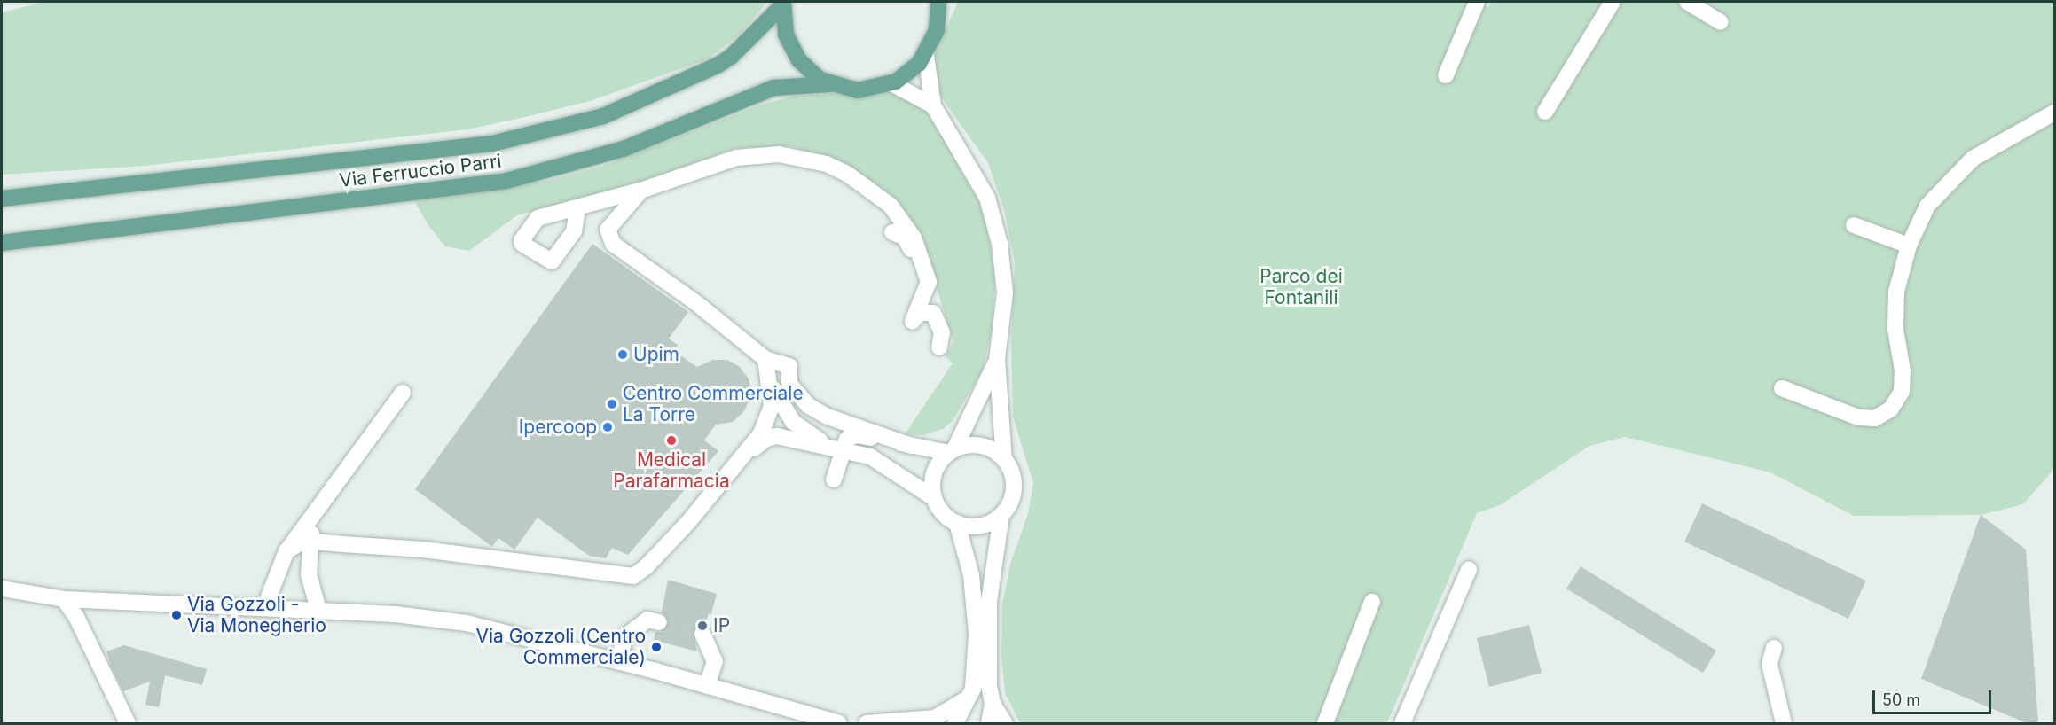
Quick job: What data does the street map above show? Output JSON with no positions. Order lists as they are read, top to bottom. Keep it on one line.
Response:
{"streets":{"main road":["Via Ferruccio Parri"]},"parks":["Parco dei Fontanili"],"places":["Upim","Centro Commerciale La Torre","Ipercoop","Medical Parafarmacia","Via Gozzoli - Via Monegherio","IP","Via Gozzoli (Centro Commerciale)"],"scale_bar":"50 m"}
